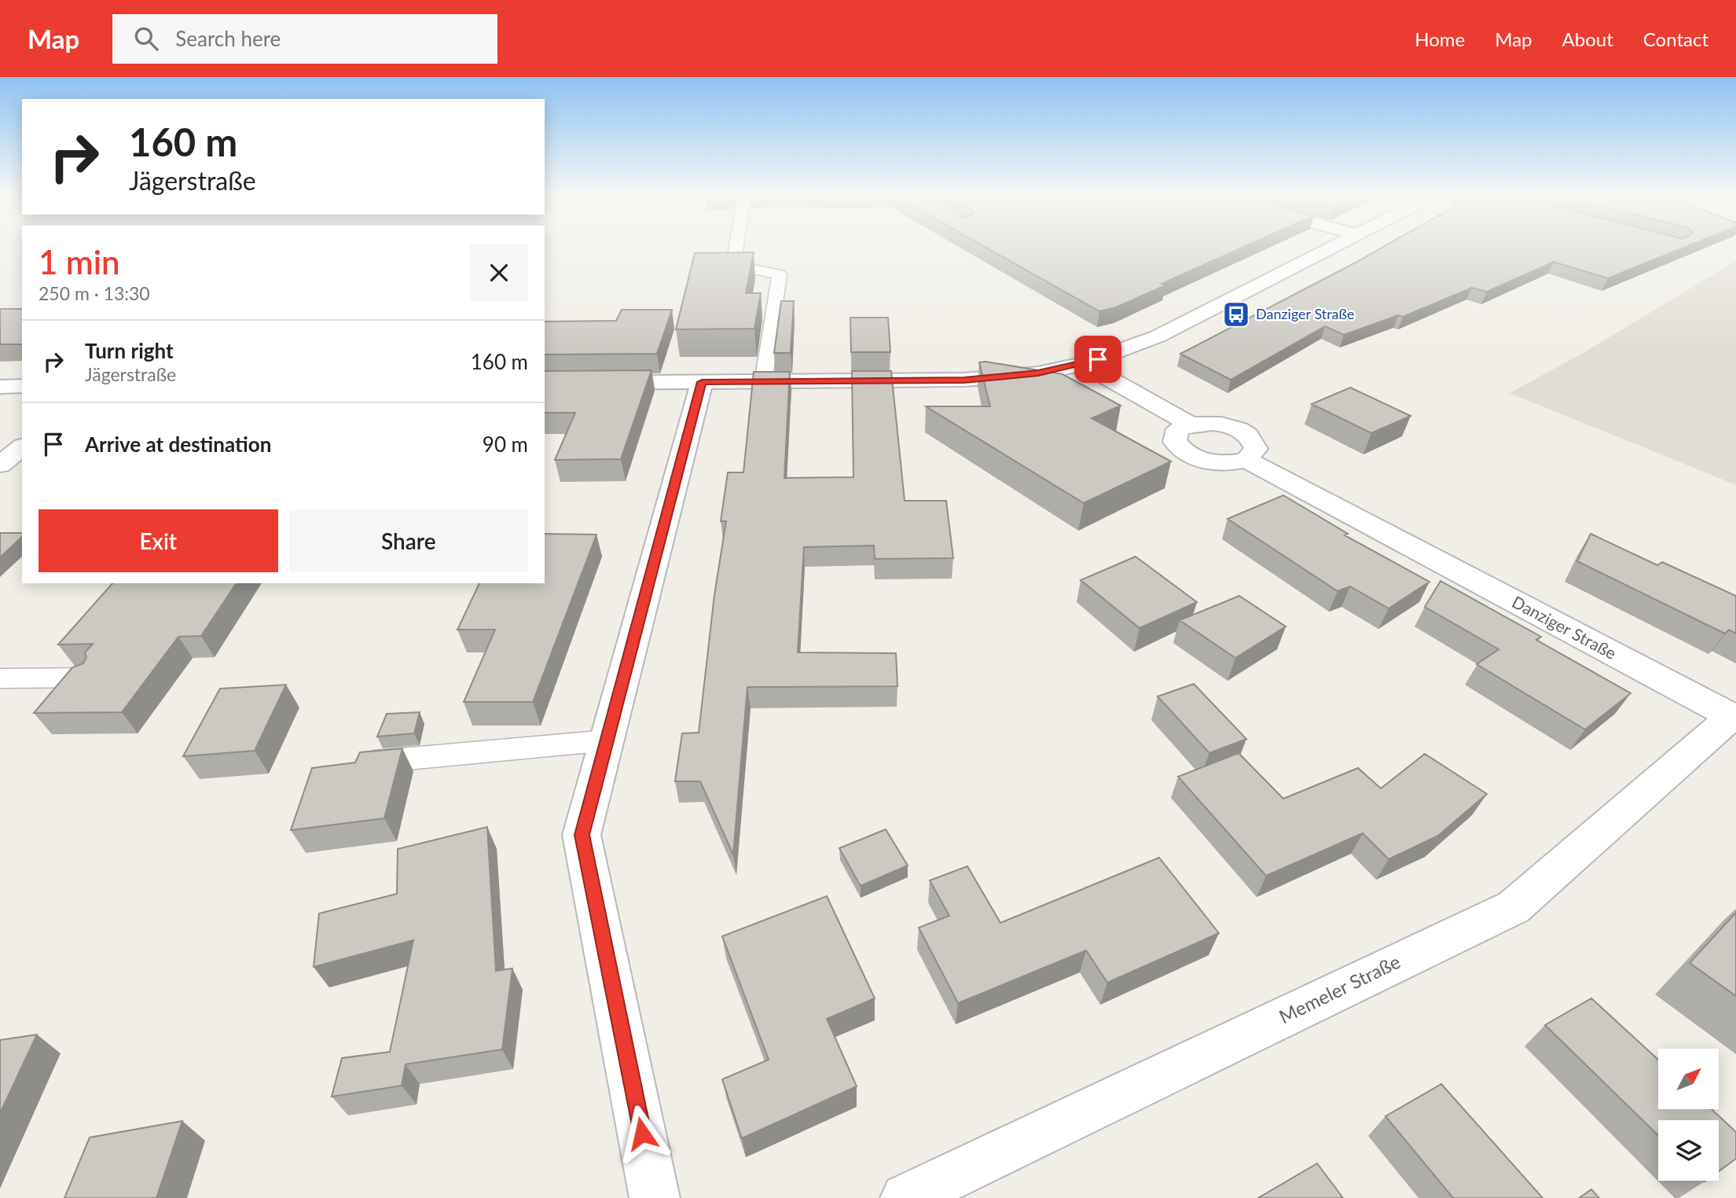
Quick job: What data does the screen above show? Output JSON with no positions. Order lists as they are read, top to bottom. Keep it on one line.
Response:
{"streets":{"street":["Danziger Straße","Memeler Straße"]},"crossings":[["Danziger Straße","Memeler Straße"]],"places":{"bus stop":["Danziger Straße"]},"north":"top right","page":{"header":"Map","search":"Search here","nav":["Home","Map","About","Contact"],"turn":["160 m","Jägerstraße"],"heading":["1 min","250 m · 13:30"],"list":[{"name":"Turn right","note":"Jägerstraße","value":"160 m"},{"name":"Arrive at destination","value":"90 m"}],"buttons":["Exit","Share"]}}
